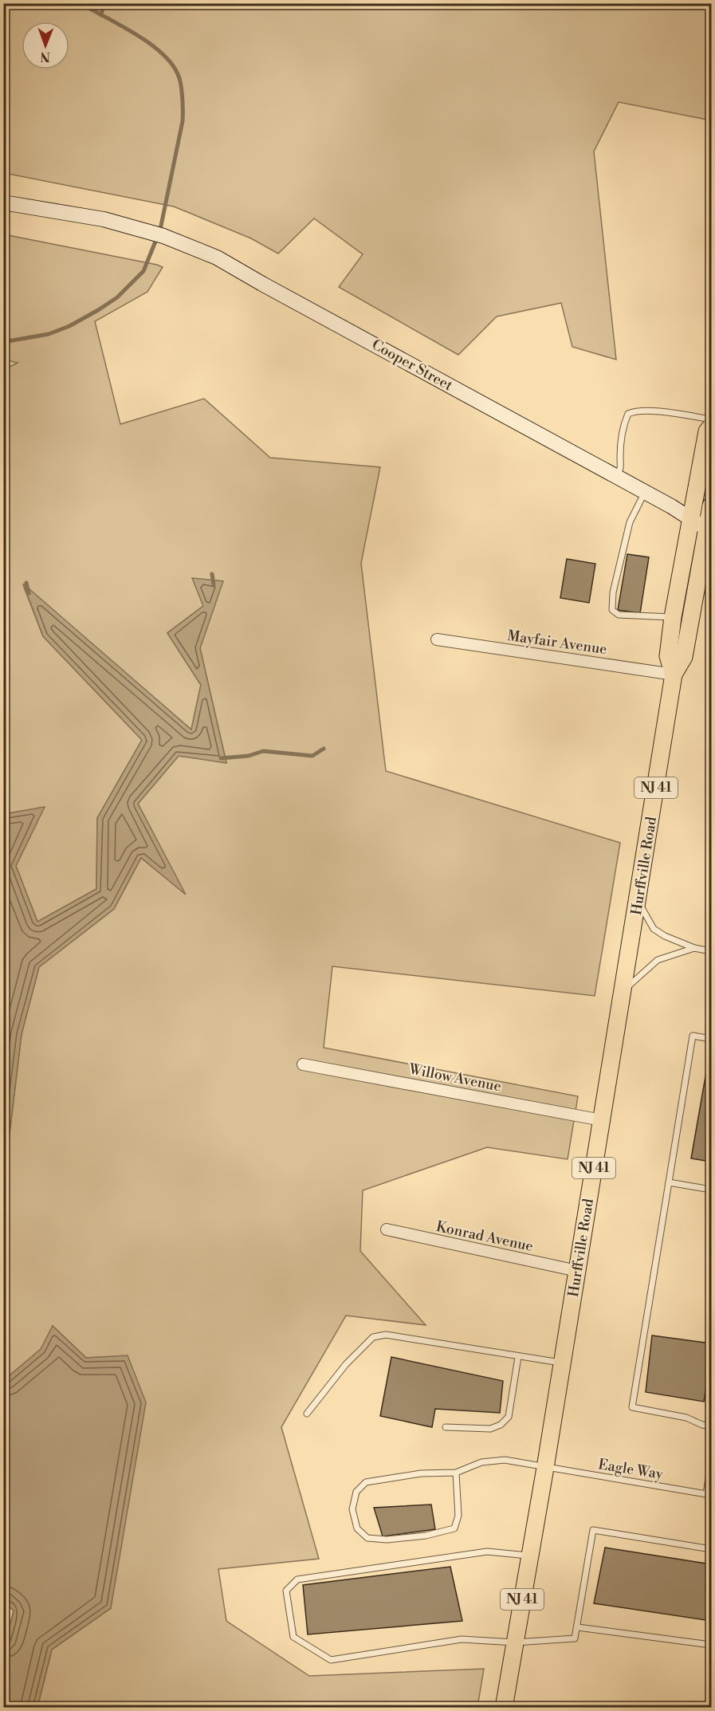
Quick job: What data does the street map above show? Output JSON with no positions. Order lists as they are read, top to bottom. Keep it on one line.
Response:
{"streets":{"main road":["Cooper Street","NJ 41","Hurffville Road"],"street":["Mayfair Avenue","Willow Avenue","Konrad Avenue"],"lane":["Eagle Way"]},"crossings":[["Cooper Street","Hurffville Road"],["Mayfair Avenue","Hurffville Road"],["Hurffville Road","Willow Avenue"],["Hurffville Road","Konrad Avenue"],["Hurffville Road","Eagle Way"]],"north":"bottom"}
